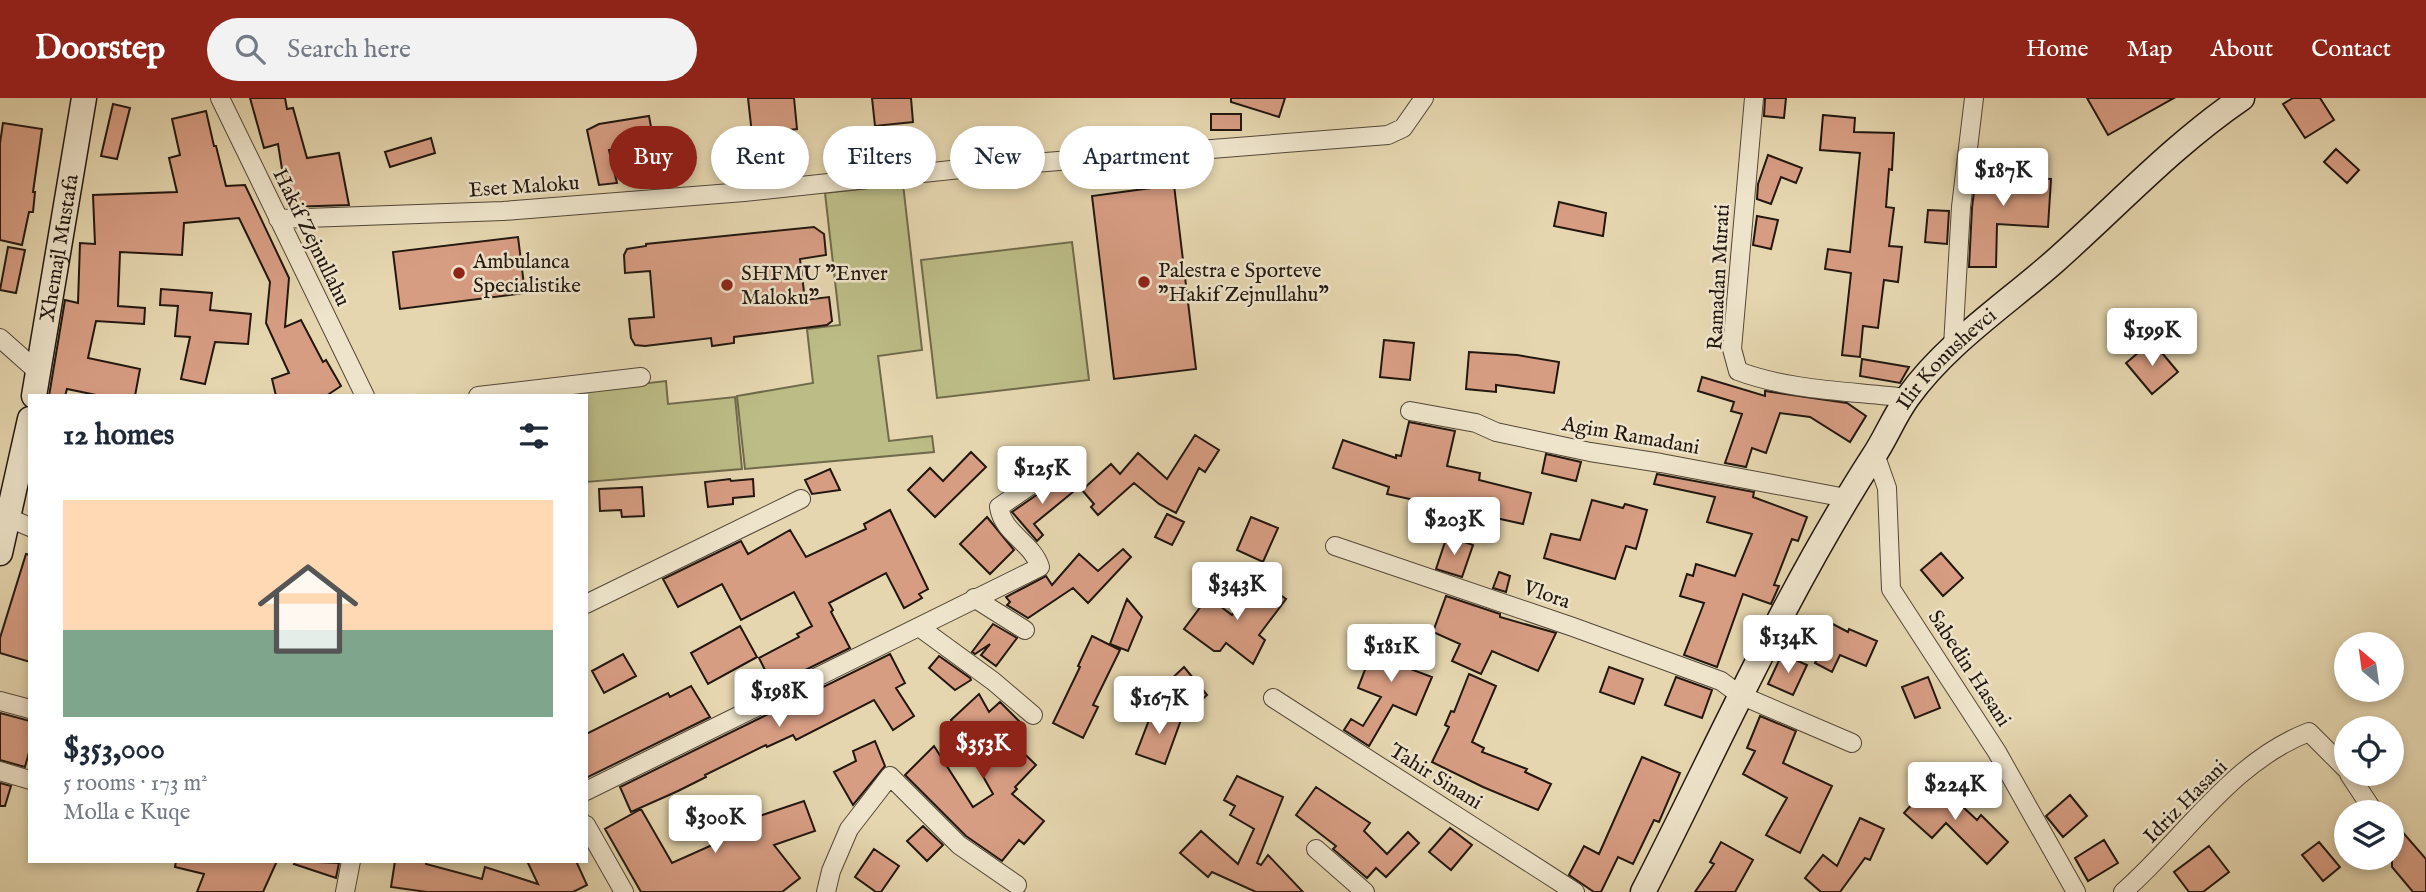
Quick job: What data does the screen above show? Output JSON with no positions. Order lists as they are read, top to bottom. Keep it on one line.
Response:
{"streets":{"street":["Eset Maloku","Hakif Zejnullahu","Xhemajl Mustafa","Ramadan Murati","Ilir Konushevci","Agim Ramadani","Vlora","Sabedin Hasani","Tahir Sinani","Idriz Hasani"]},"crossings":[["Eset Maloku","Hakif Zejnullahu"],["Ramadan Murati","Ilir Konushevci"],["Ilir Konushevci","Agim Ramadani"],["Ilir Konushevci","Vlora"],["Ilir Konushevci","Sabedin Hasani"]],"places":["Ambulanca Specialistike","Palestra e Sporteve \"Hakif Zejnullahu\"","SHFMU \"Enver Maloku\""],"north":"top left","page":{"header":"Doorstep","search":"Search here","nav":["Home","Map","About","Contact"],"chip":["Buy","Rent","Filters","New","Apartment"],"price":["$187K","$199K","$125K","$203K","$343K","$134K","$181K","$198K","$167K","$353K","$224K","$300K"],"heading":"12 homes","list":[{"name":"$353,000","note":"5 rooms · 173 m² · Molla e Kuqe"}]}}
